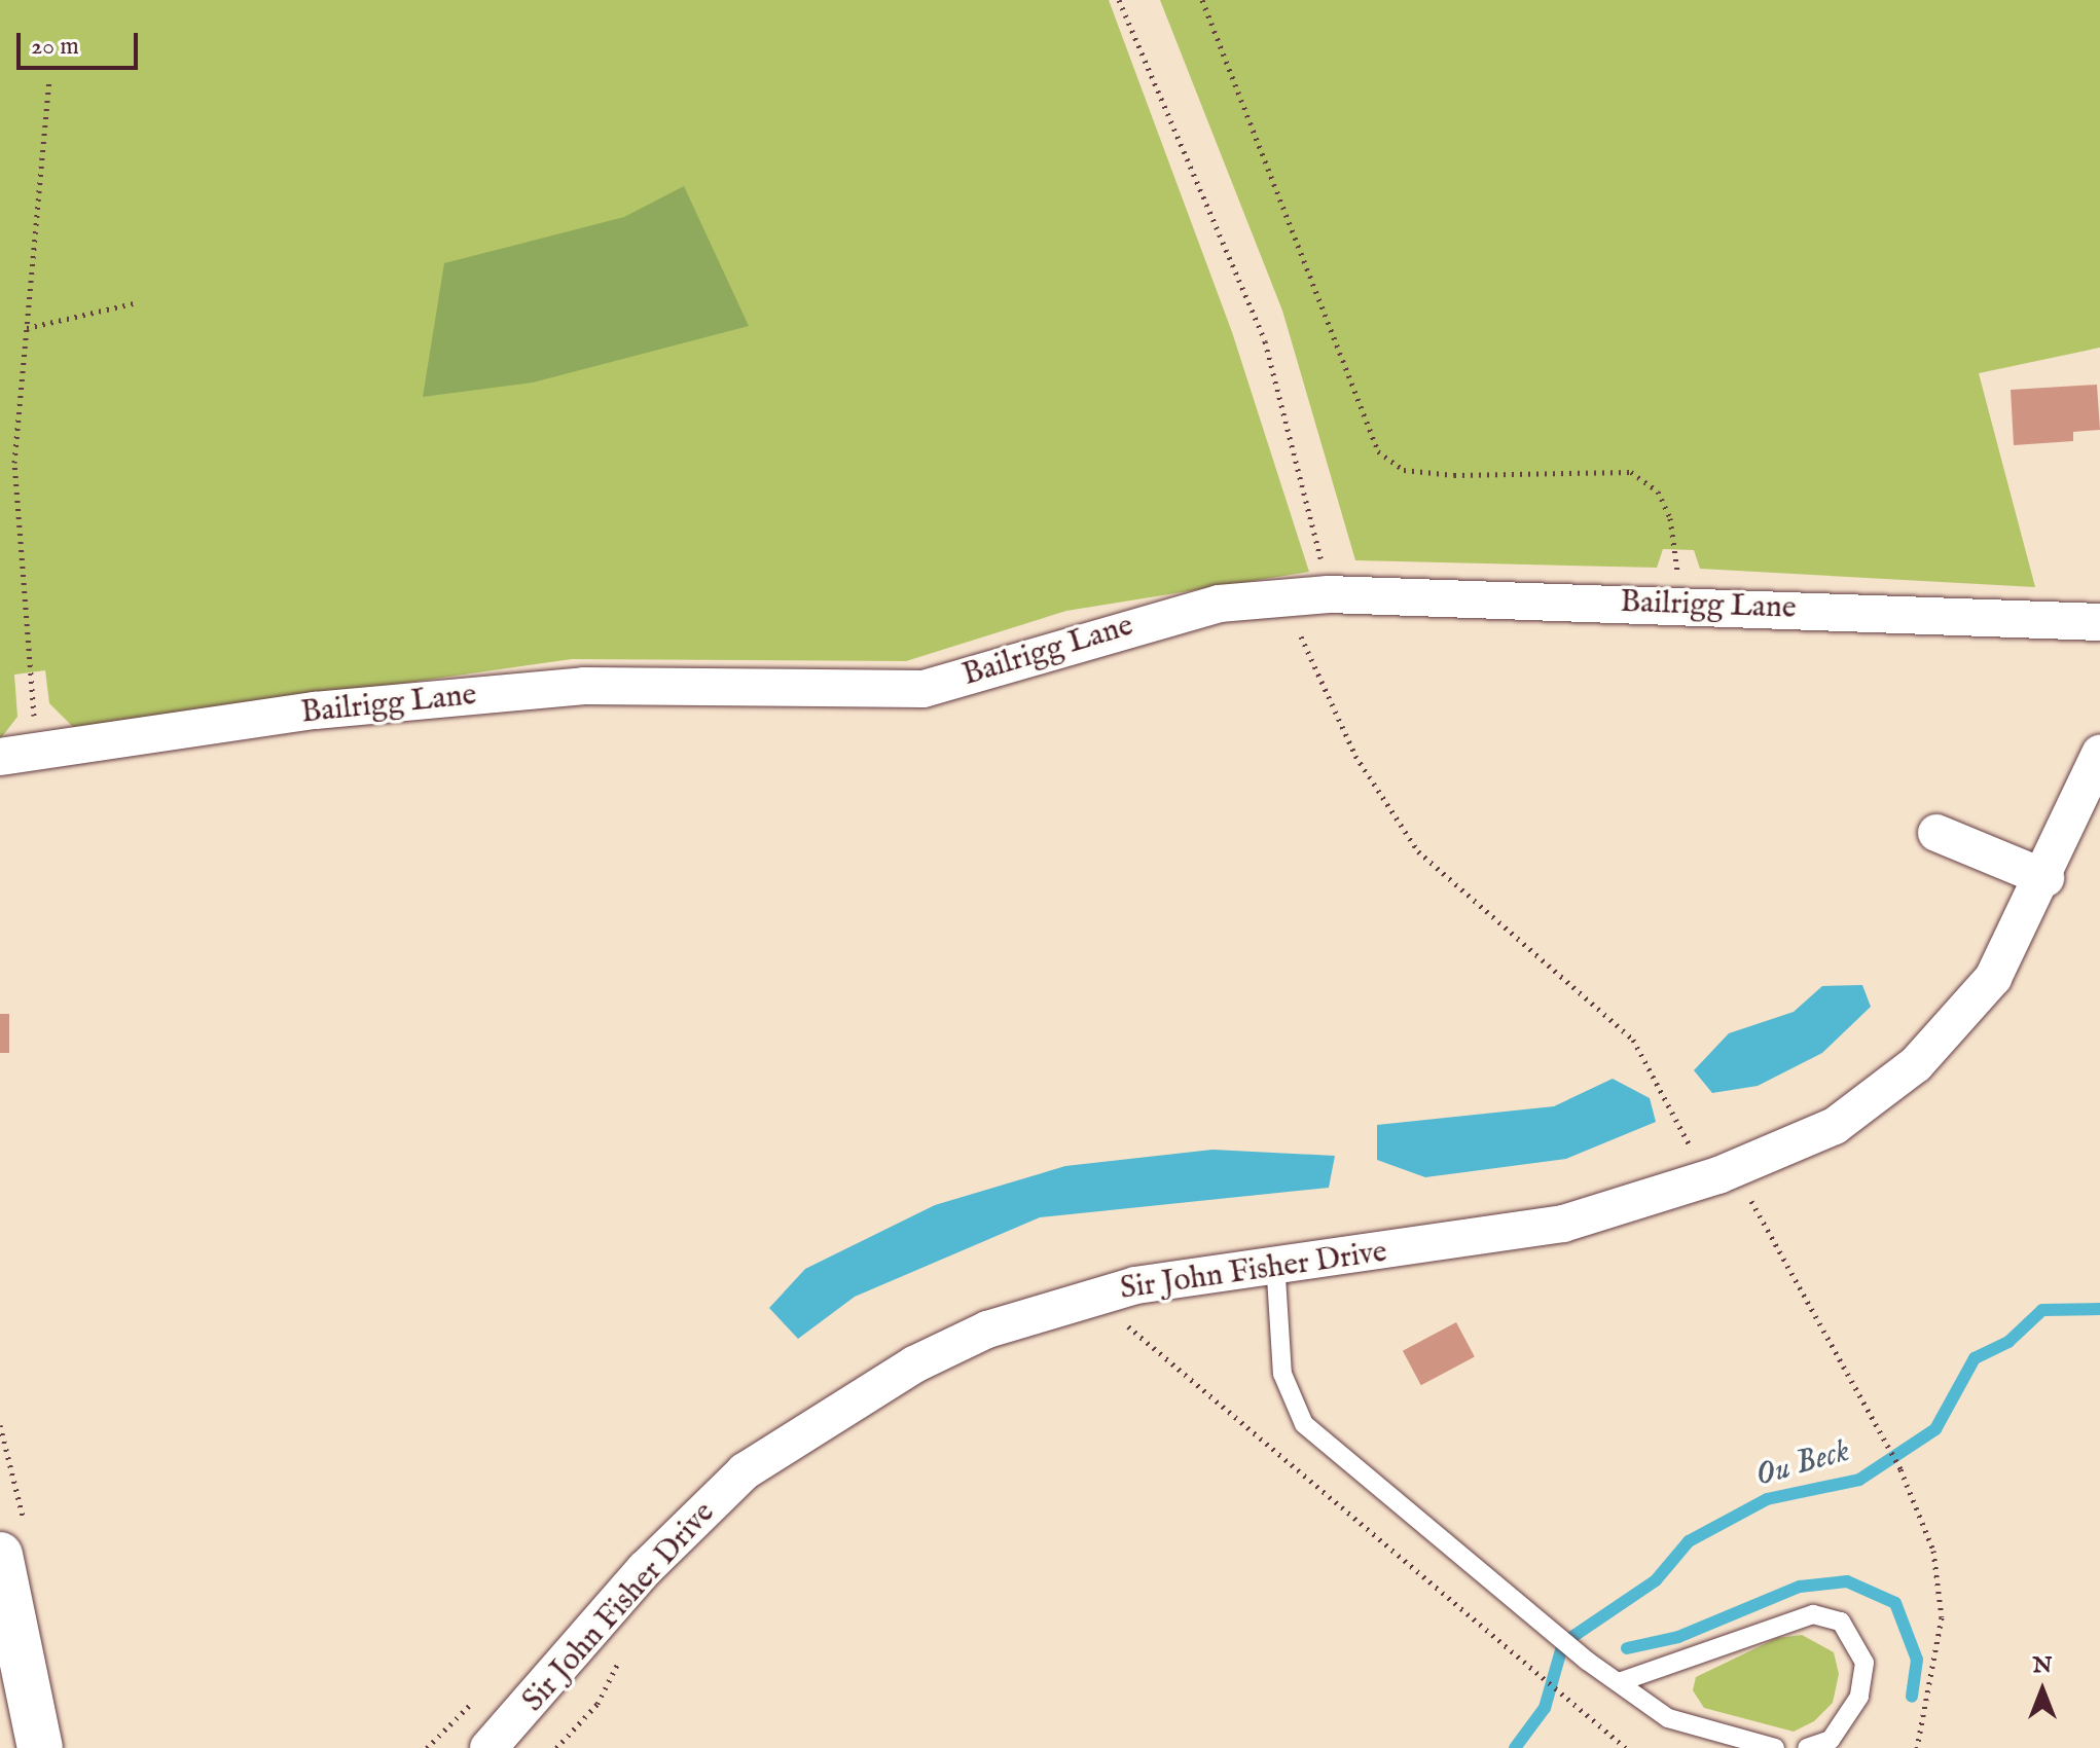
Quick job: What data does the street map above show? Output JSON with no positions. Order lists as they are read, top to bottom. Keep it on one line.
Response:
{"streets":{"street":["Bailrigg Lane","Sir John Fisher Drive"]},"water":["Ou Beck"],"scale_bar":"20 m","north":"top"}
